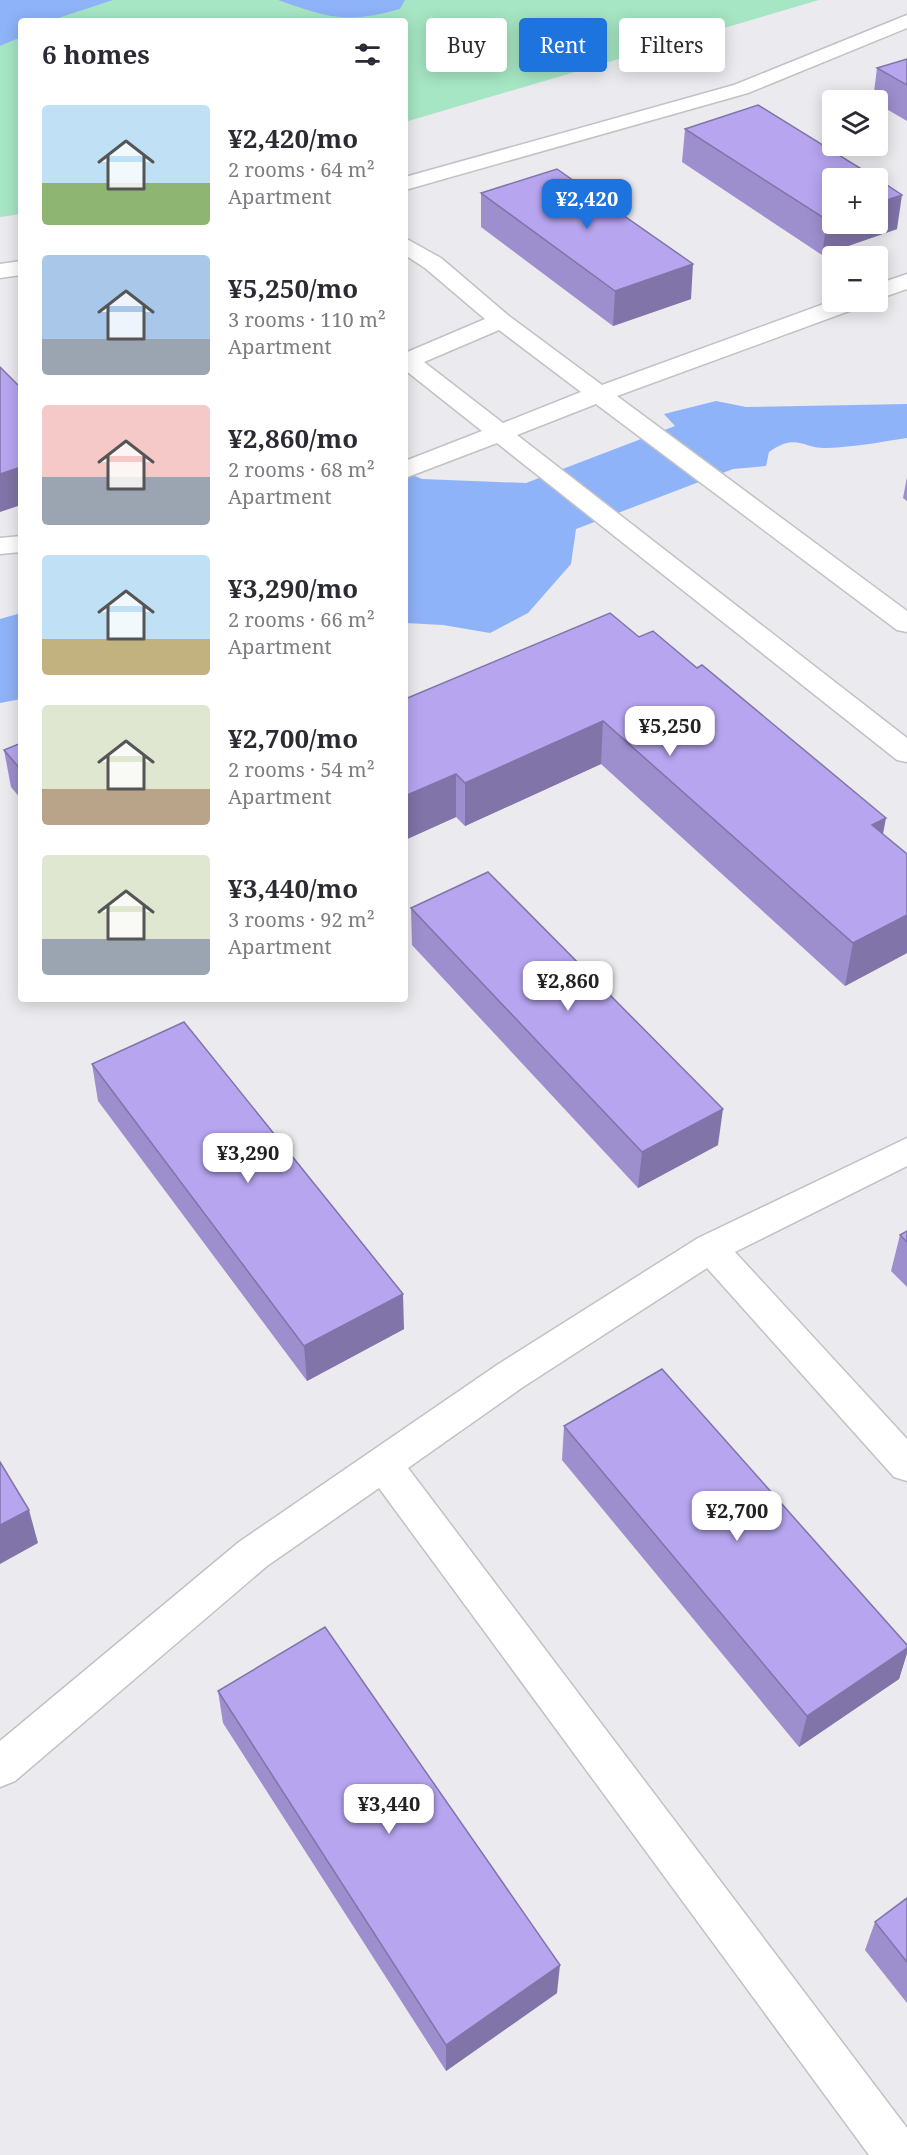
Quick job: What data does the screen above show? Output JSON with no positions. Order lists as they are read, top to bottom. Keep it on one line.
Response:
{"page":{"chip":["Buy","Rent","Filters"],"heading":"6 homes","map_buttons":["+","−"],"list":[{"name":"¥2,420/mo","note":"2 rooms · 64 m² · Apartment"},{"name":"¥5,250/mo","note":"3 rooms · 110 m² · Apartment"},{"name":"¥2,860/mo","note":"2 rooms · 68 m² · Apartment"},{"name":"¥3,290/mo","note":"2 rooms · 66 m² · Apartment"},{"name":"¥2,700/mo","note":"2 rooms · 54 m² · Apartment"},{"name":"¥3,440/mo","note":"3 rooms · 92 m² · Apartment"}],"price":["¥2,420","¥5,250","¥2,860","¥3,290","¥2,700","¥3,440"]}}
